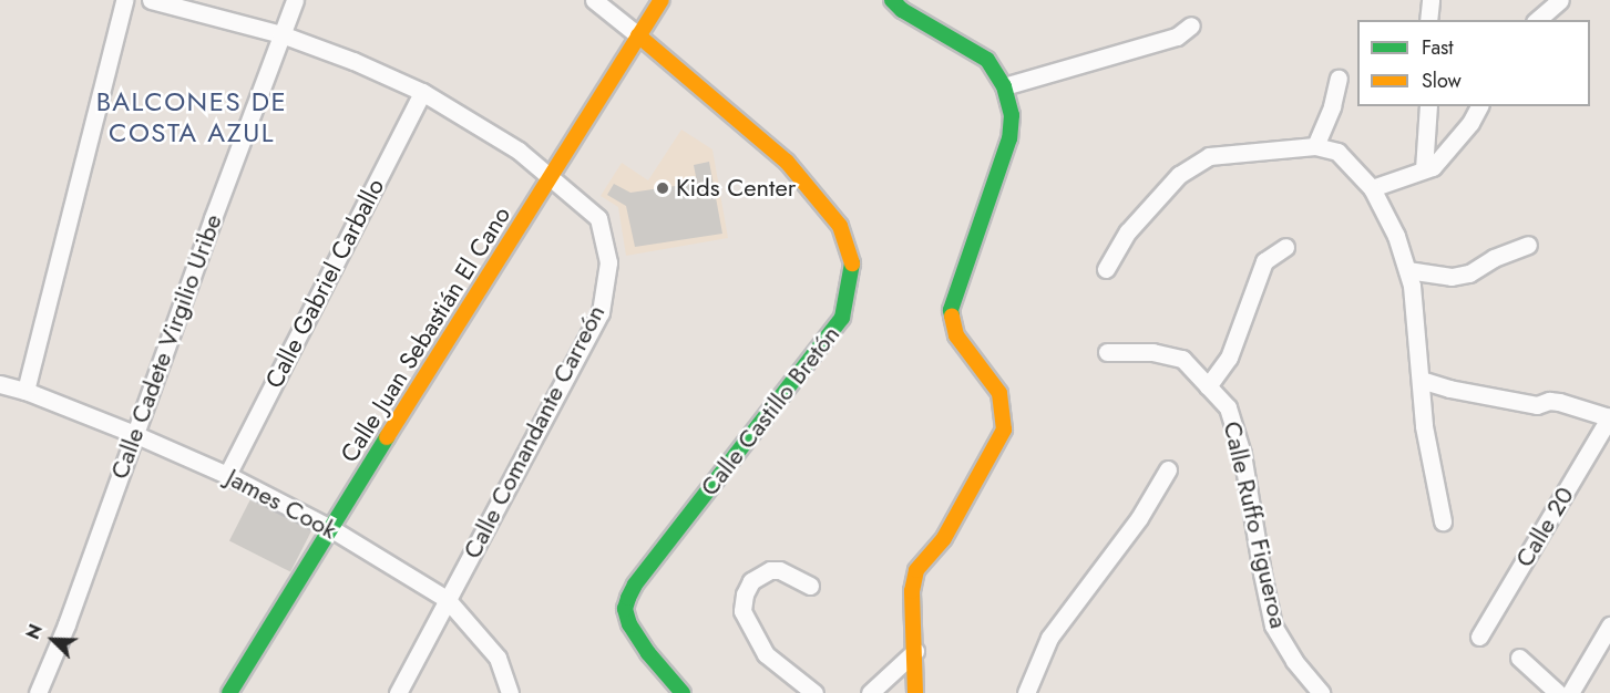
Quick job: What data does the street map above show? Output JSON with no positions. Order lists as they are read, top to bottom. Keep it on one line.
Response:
{"streets":{"street":["Calle Gabriel Carballo","Calle Juan Sebastián El Cano","Calle Cadete Virgilio Uribe","Calle Castillo Bretón","Calle Comandante Carreón","James Cook","Calle Ruffo Figueroa","Calle 20"]},"crossings":[["Calle Gabriel Carballo","Calle Comandante Carreón"],["Calle Gabriel Carballo","James Cook"],["Calle Juan Sebastián El Cano","Calle Castillo Bretón"],["Calle Juan Sebastián El Cano","Calle Comandante Carreón"],["Calle Juan Sebastián El Cano","James Cook"],["Calle Cadete Virgilio Uribe","Calle Comandante Carreón"],["Calle Cadete Virgilio Uribe","James Cook"],["Calle Comandante Carreón","James Cook"]],"districts":["BALCONES DE COSTA AZUL"],"places":["Kids Center"],"legend":["Fast","Slow"],"north":"top left"}
